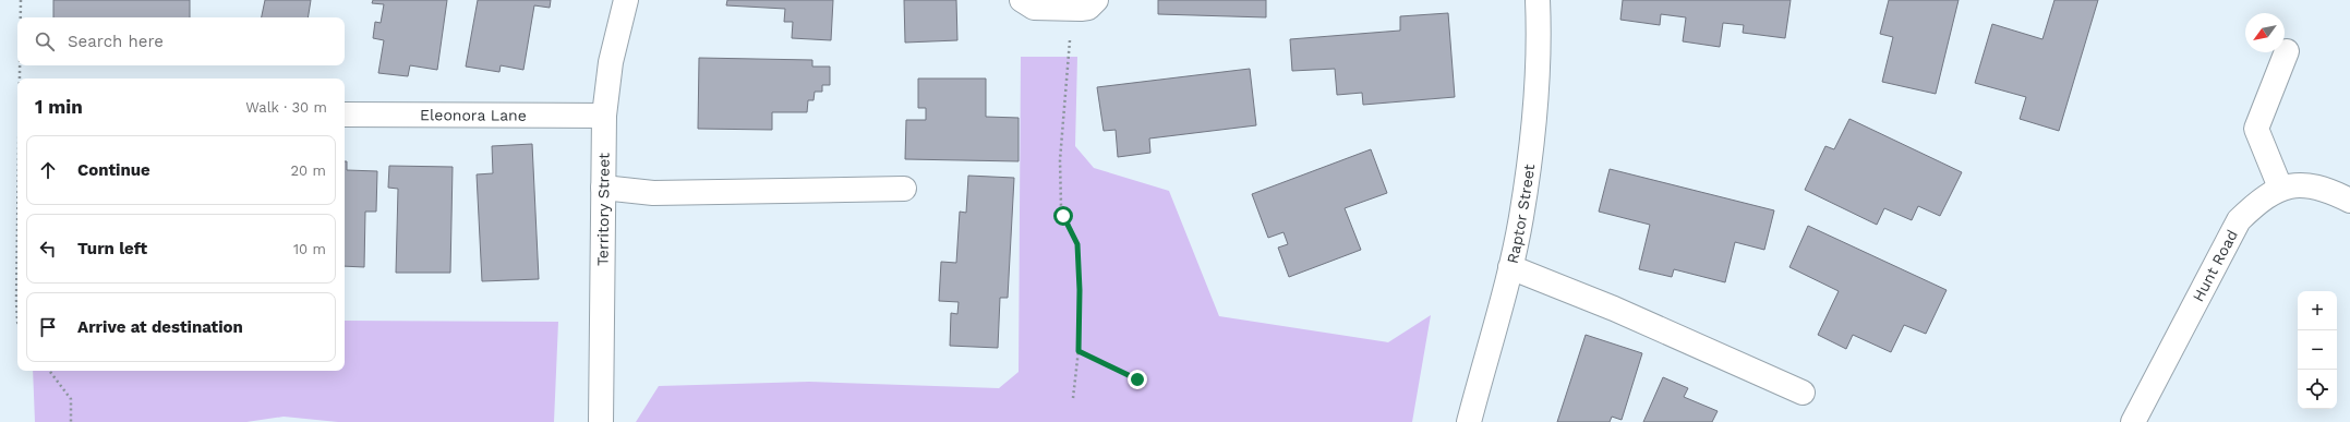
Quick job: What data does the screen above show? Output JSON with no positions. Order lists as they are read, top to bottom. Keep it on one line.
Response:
{"streets":{"street":["Eleonora Lane","Territory Street","Raptor Street","Hunt Road"]},"crossings":[["Eleonora Lane","Territory Street"]],"north":"bottom left","page":{"search":"Search here","heading":["1 min","Walk · 30 m"],"list":[["Continue","20 m"],["Turn left","10 m"],"Arrive at destination"],"map_buttons":["+","−"]}}
